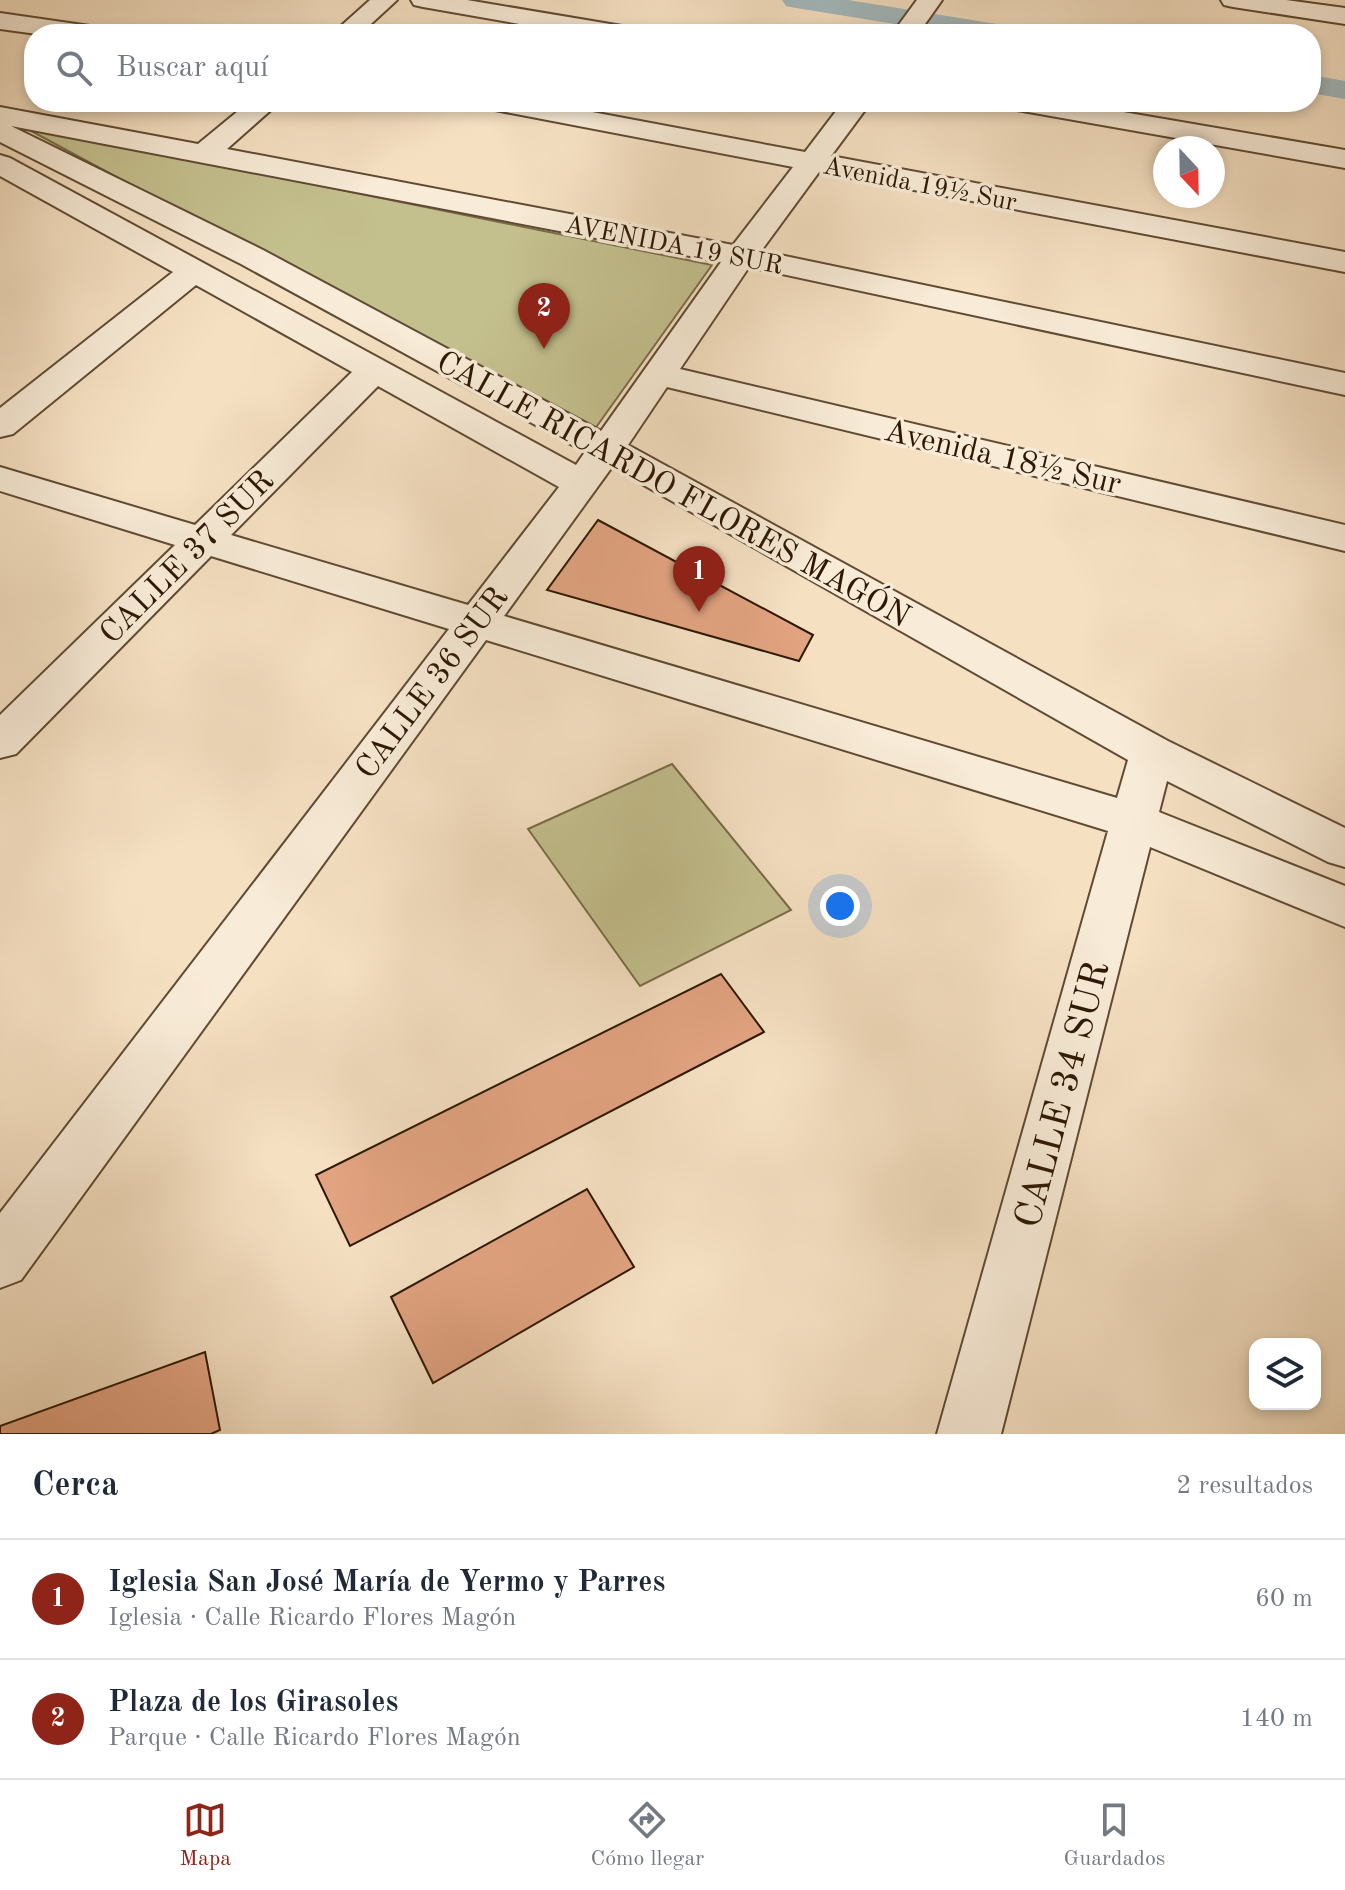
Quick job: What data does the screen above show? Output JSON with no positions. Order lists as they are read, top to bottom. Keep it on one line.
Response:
{"streets":{"street":["Avenida 19½ Sur","AVENIDA 19 SUR","Avenida 18½ Sur","CALLE RICARDO FLORES MAGÓN","CALLE 37 SUR","CALLE 36 SUR","CALLE 34 SUR"]},"crossings":[["Avenida 19½ Sur","CALLE 36 SUR"],["AVENIDA 19 SUR","CALLE 36 SUR"],["Avenida 18½ Sur","CALLE 36 SUR"],["CALLE RICARDO FLORES MAGÓN","CALLE 36 SUR"],["CALLE RICARDO FLORES MAGÓN","CALLE 34 SUR"]],"north":"bottom","page":{"search":"Buscar aquí","pins":["2","1"],"heading":["Cerca","2 resultados"],"list":[{"mark":"1","name":"Iglesia San José María de Yermo y Parres","note":"Iglesia · Calle Ricardo Flores Magón","value":"60 m"},{"mark":"2","name":"Plaza de los Girasoles","note":"Parque · Calle Ricardo Flores Magón","value":"140 m"}],"nav":["Mapa","Cómo llegar","Guardados"]}}
